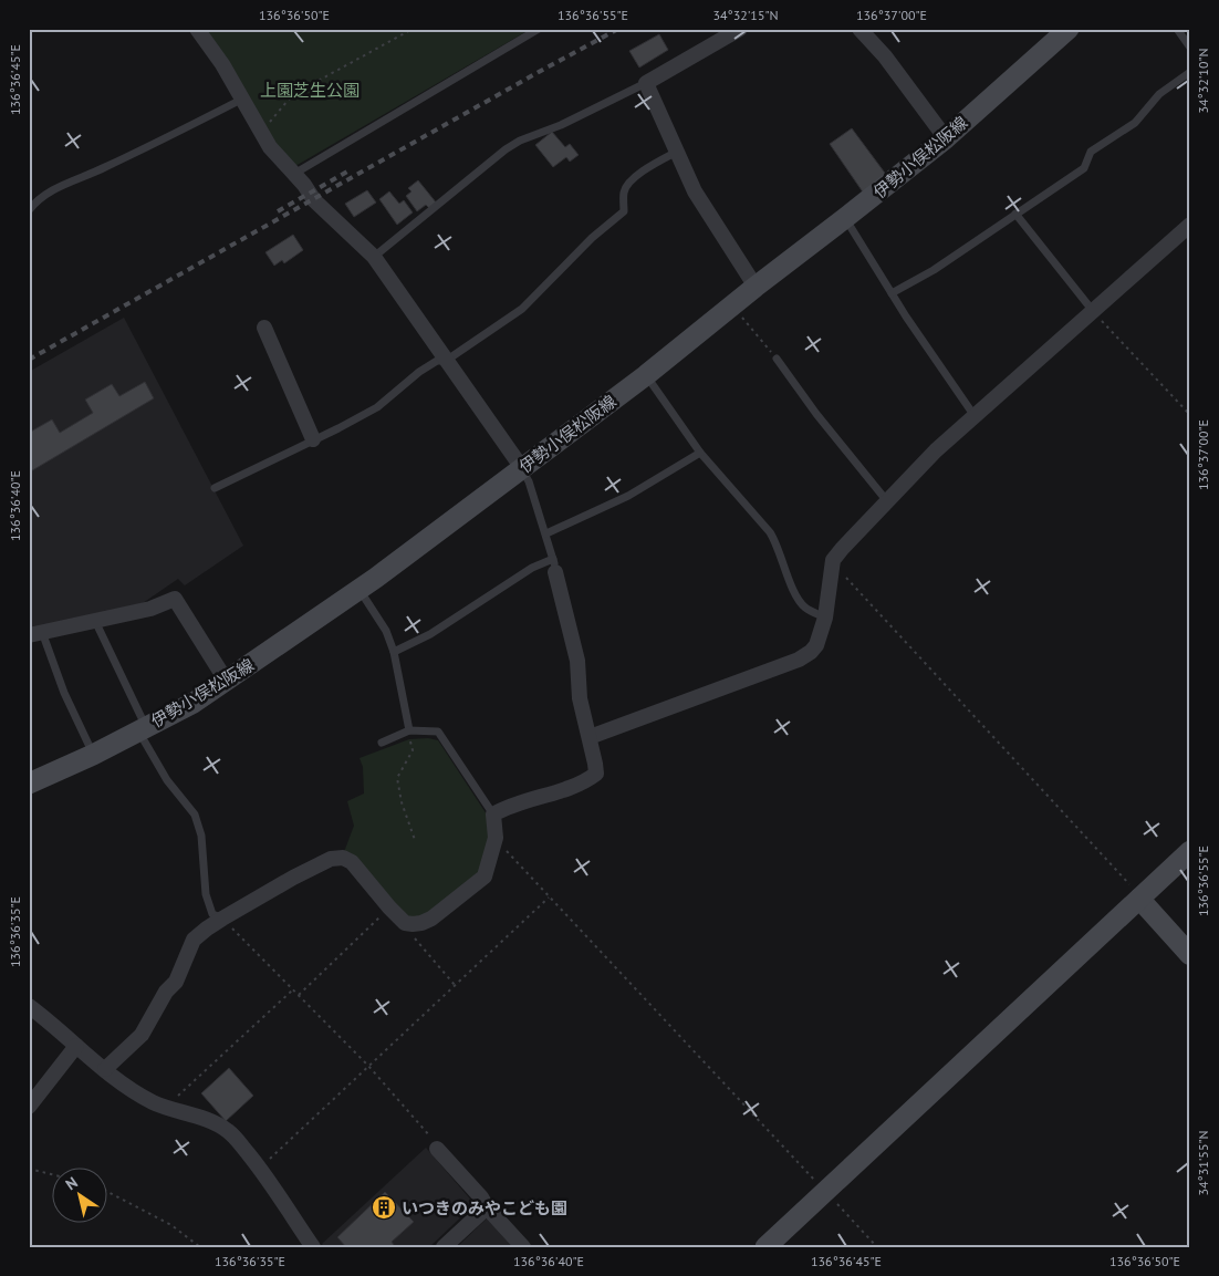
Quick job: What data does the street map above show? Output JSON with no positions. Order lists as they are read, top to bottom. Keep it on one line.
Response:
{"streets":{"main road":["伊勢小俣松阪線"]},"parks":["上園芝生公園"],"places":{"building":["いつきのみやこども園"]},"north":"top left","coordinates":["136°36'50\"E","136°36'55\"E","34°32'15\"N","136°37'00\"E","136°36'45\"E","34°32'10\"N","136°36'40\"E","136°36'35\"E","34°31'55\"N"]}
